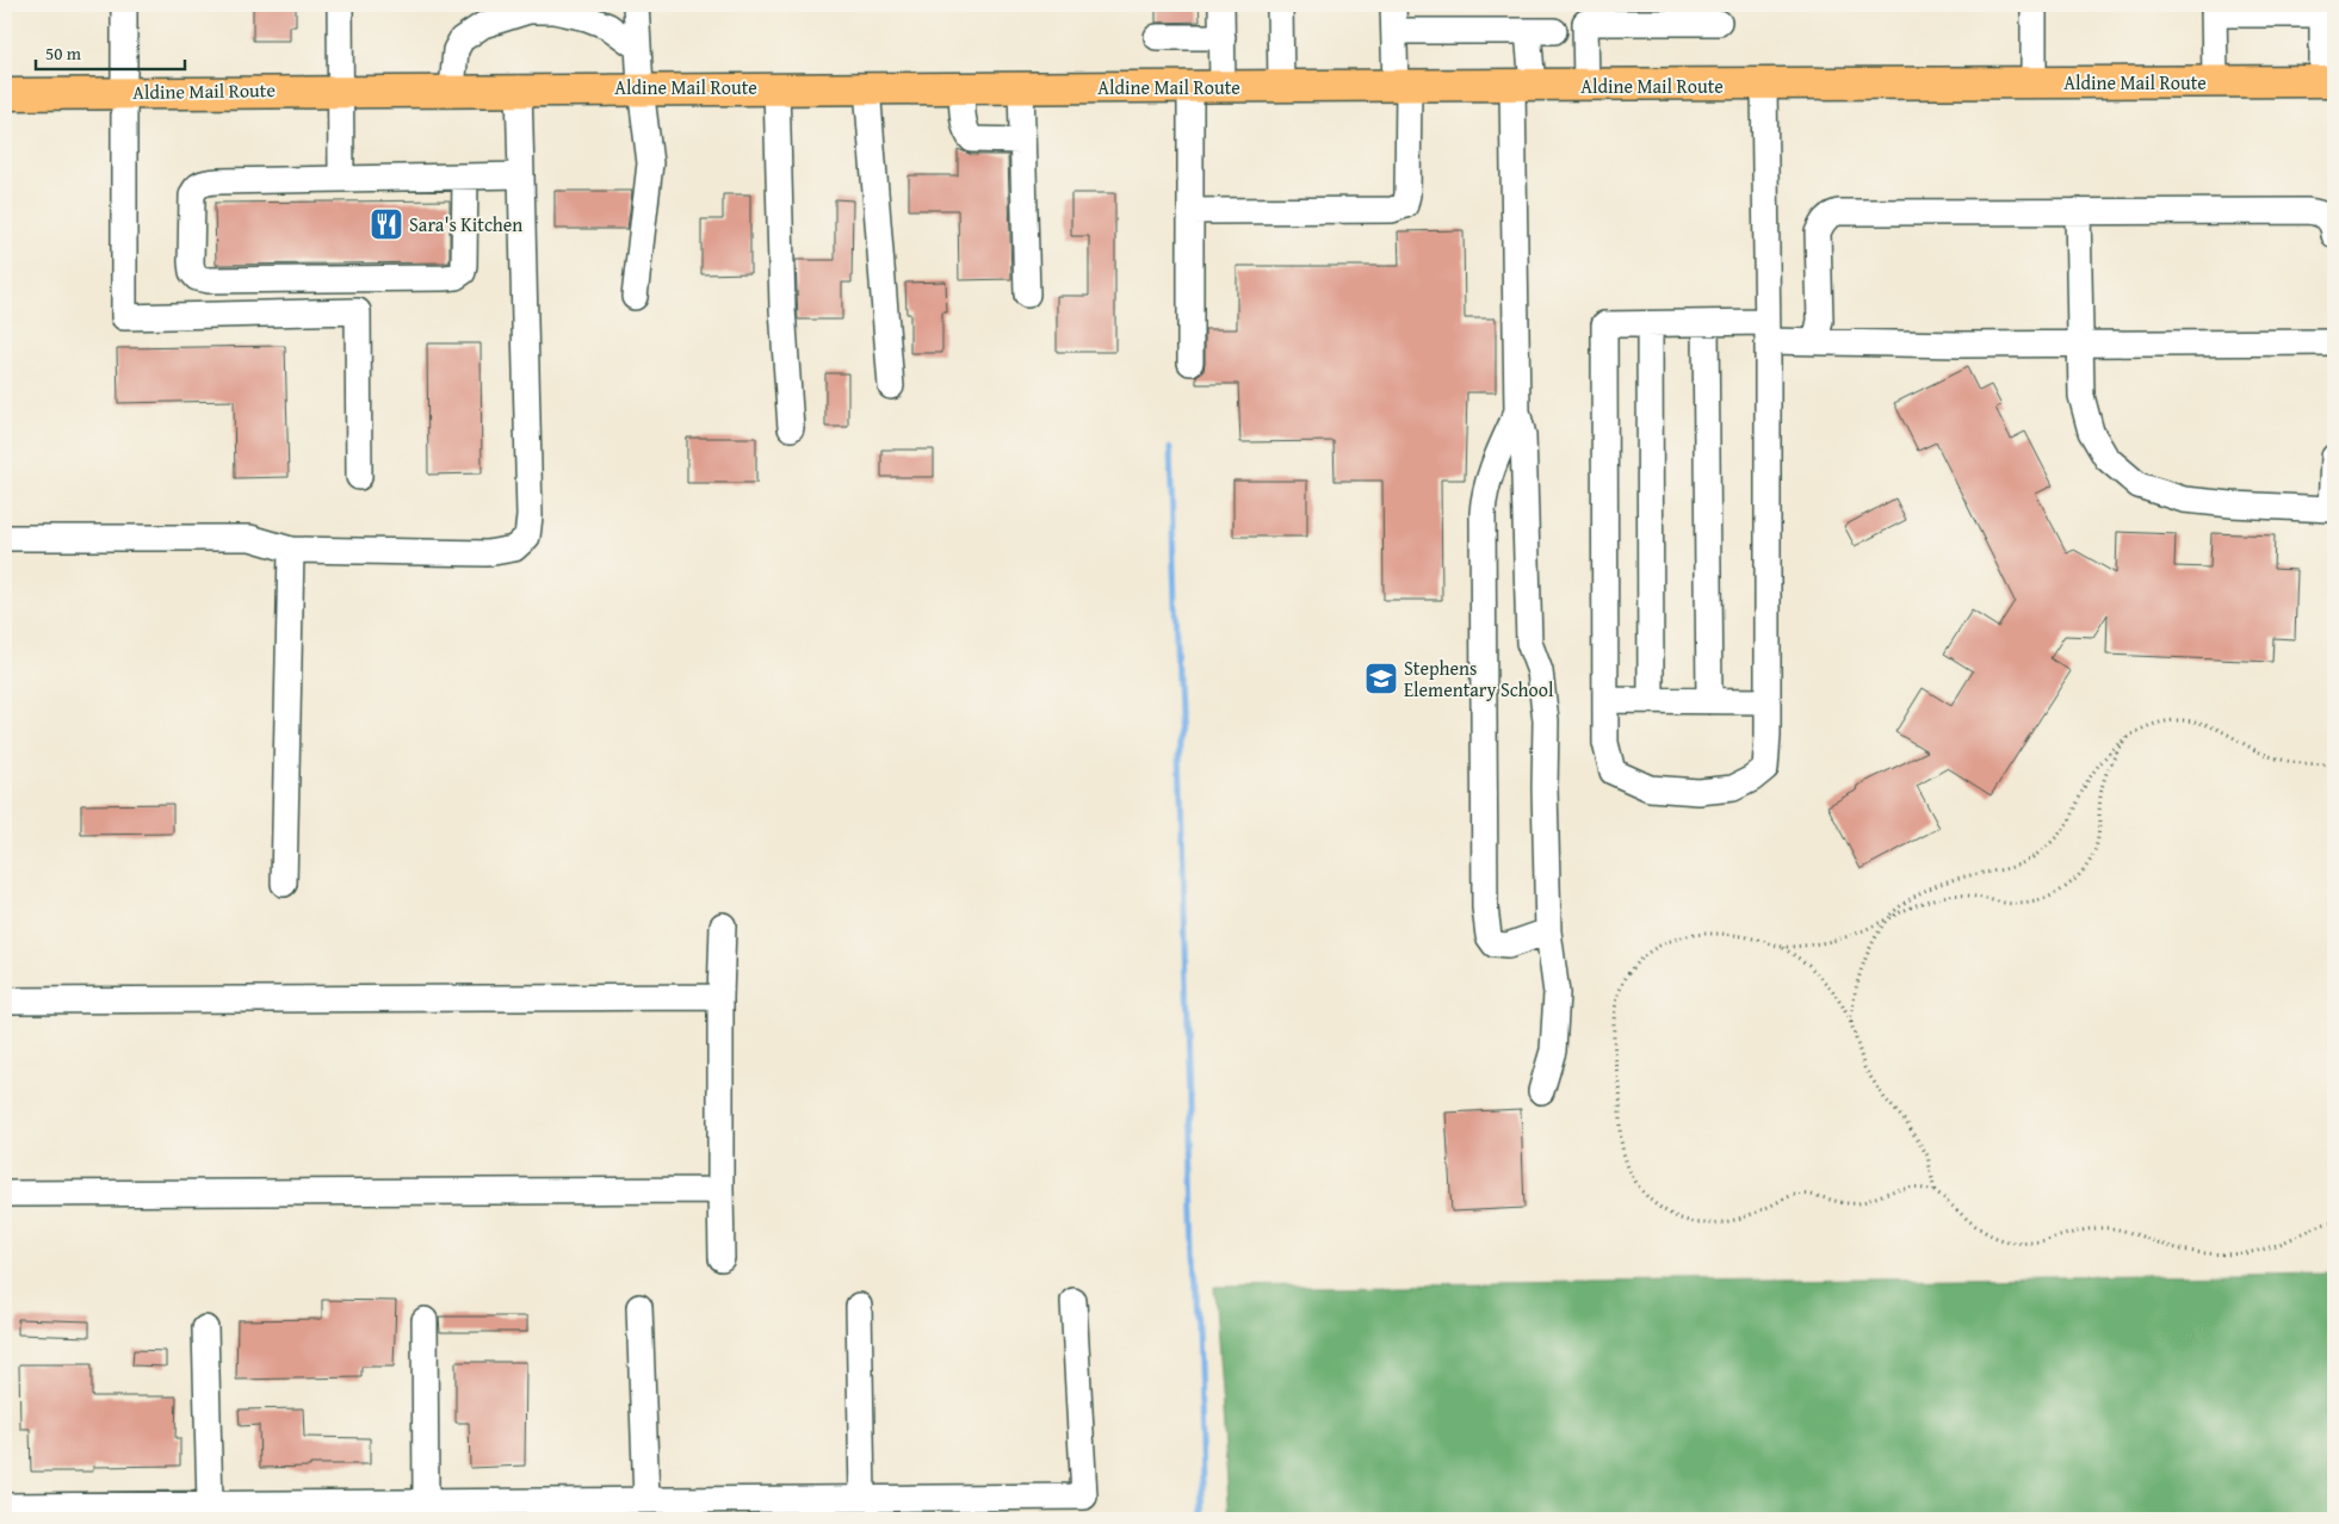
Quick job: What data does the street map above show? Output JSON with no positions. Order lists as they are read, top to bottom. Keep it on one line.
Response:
{"streets":{"main road":["Aldine Mail Route"]},"places":{"restaurant":["Sara's Kitchen"],"school or university":["Stephens Elementary School"]},"scale_bar":"50 m"}
